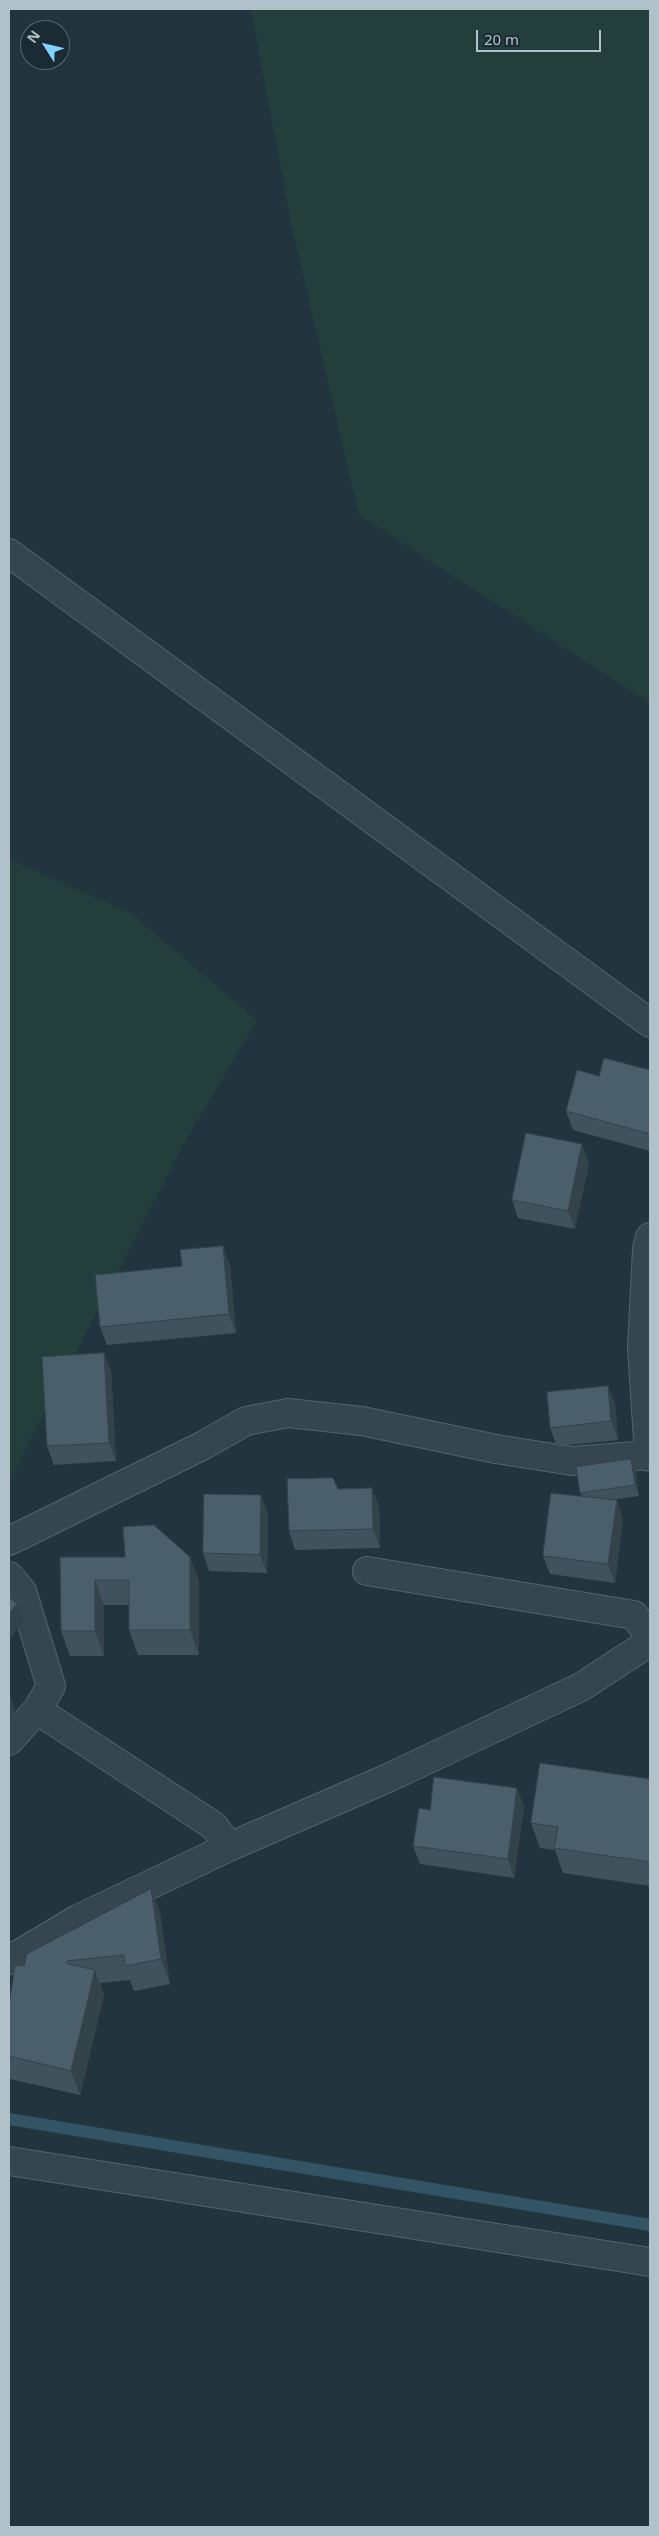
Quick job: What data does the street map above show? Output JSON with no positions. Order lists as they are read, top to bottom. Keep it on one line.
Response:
{"scale_bar":"20 m","north":"top left"}
